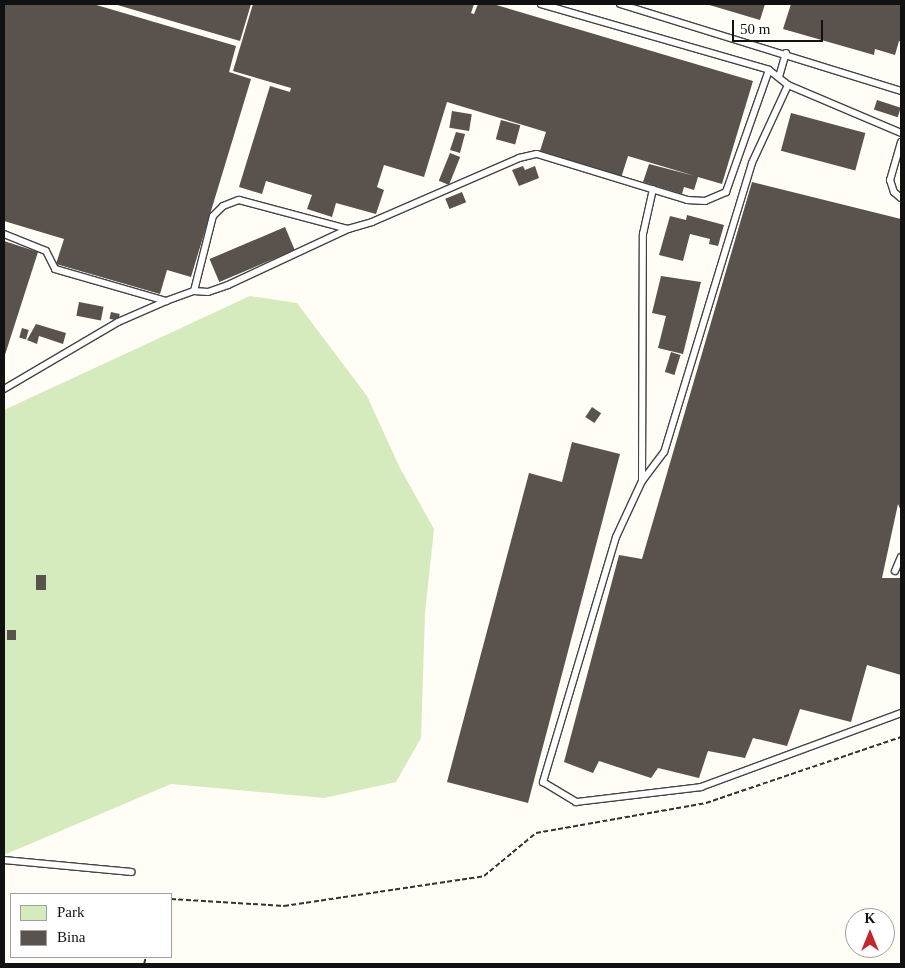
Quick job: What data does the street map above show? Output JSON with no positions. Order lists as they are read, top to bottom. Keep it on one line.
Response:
{"legend":["Park","Bina"],"scale_bar":"50 m","north":"top"}
